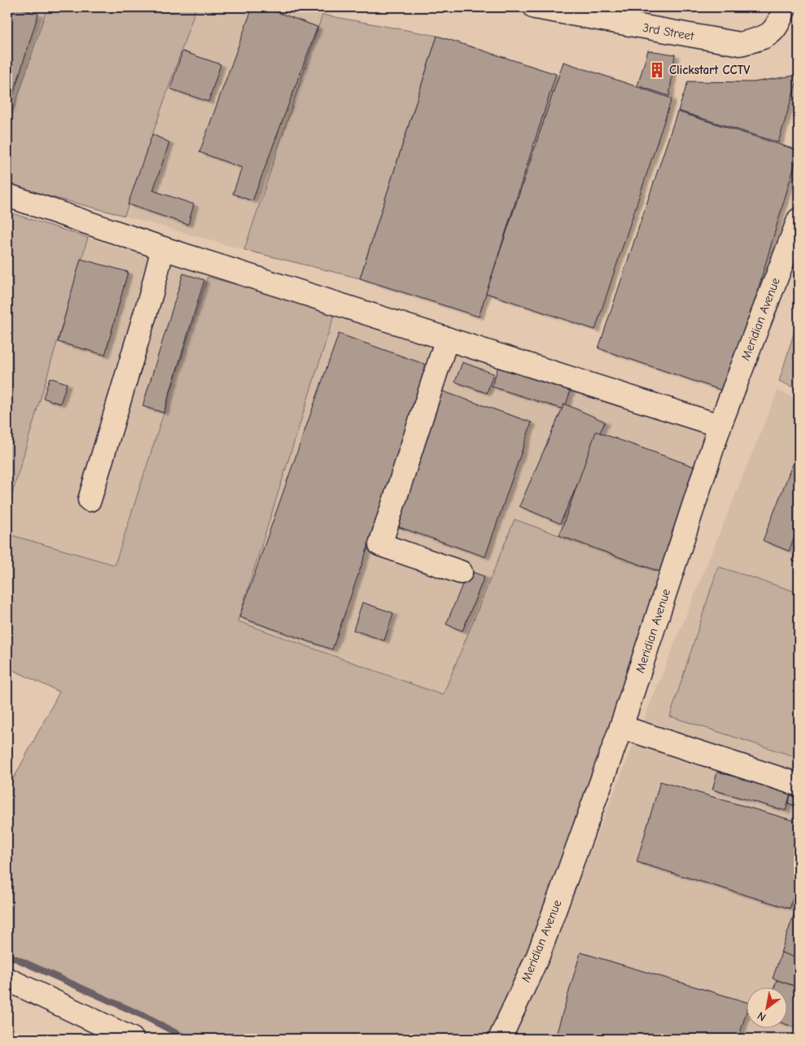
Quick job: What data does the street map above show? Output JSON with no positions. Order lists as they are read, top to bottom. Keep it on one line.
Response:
{"streets":{"street":["3rd Street","Meridian Avenue"]},"places":{"building":["Clickstart CCTV"]},"north":"bottom left"}
